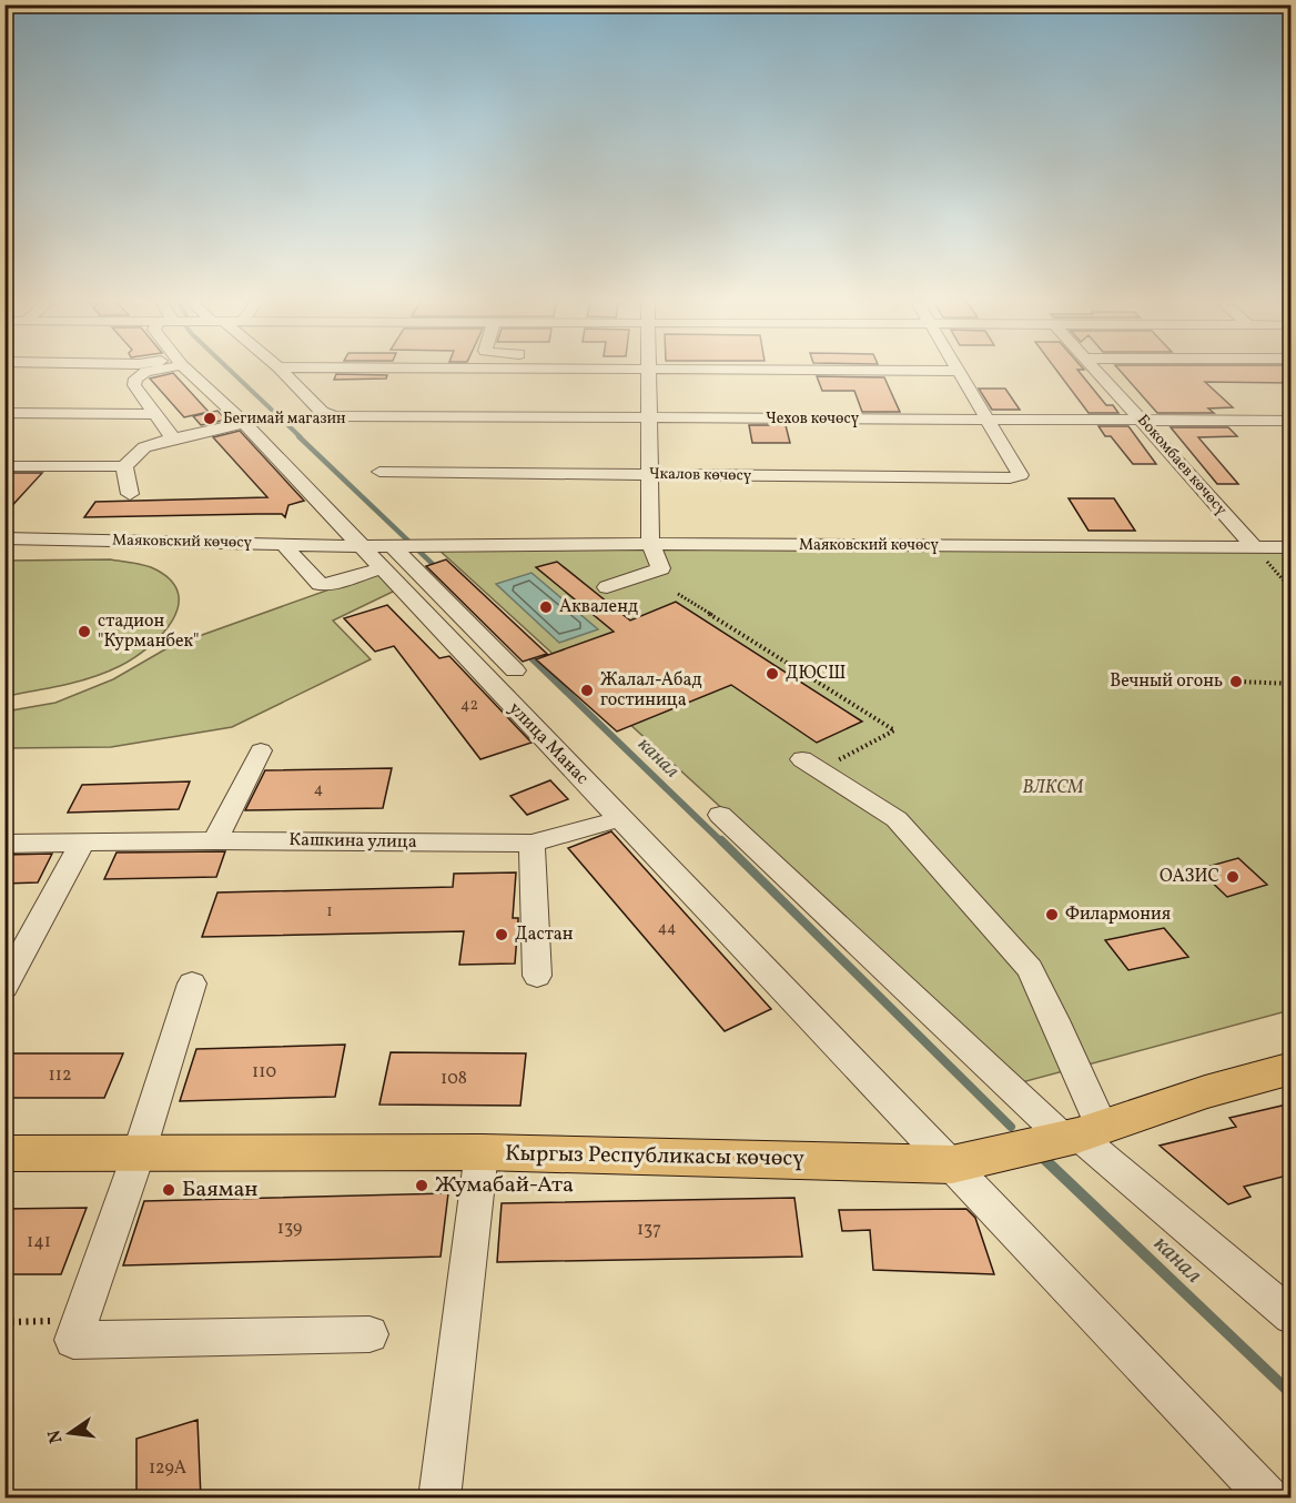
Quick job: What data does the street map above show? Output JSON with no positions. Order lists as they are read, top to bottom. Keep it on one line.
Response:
{"streets":{"main road":["Кыргыз Республикасы көчөсү"],"street":["Чехов көчөсү","Бокомбаев көчөсү","Чкалов көчөсү","Маяковский көчөсү","улица Манас","Кашкина улица"]},"crossings":[["Чехов көчөсү","Бокомбаев көчөсү"],["Чехов көчөсү","Чкалов көчөсү"],["Бокомбаев көчөсү","Маяковский көчөсү"],["Маяковский көчөсү","улица Манас"],["улица Манас","Кашкина улица"],["улица Манас","Кыргыз Республикасы көчөсү"]],"water":["канал"],"parks":["ВЛКСМ"],"places":["Бегимай магазин","Акваленд","стадион \"Курманбек\"","ДЮСШ","Вечный огонь","Жалал-Абад гостиница","ОАЗИС","Филармония","Дастан","Жумабай-Ата","Баяман"],"house_numbers":["42","4","1","44","110","112","108","139","137","141","129А"],"north":"left"}
